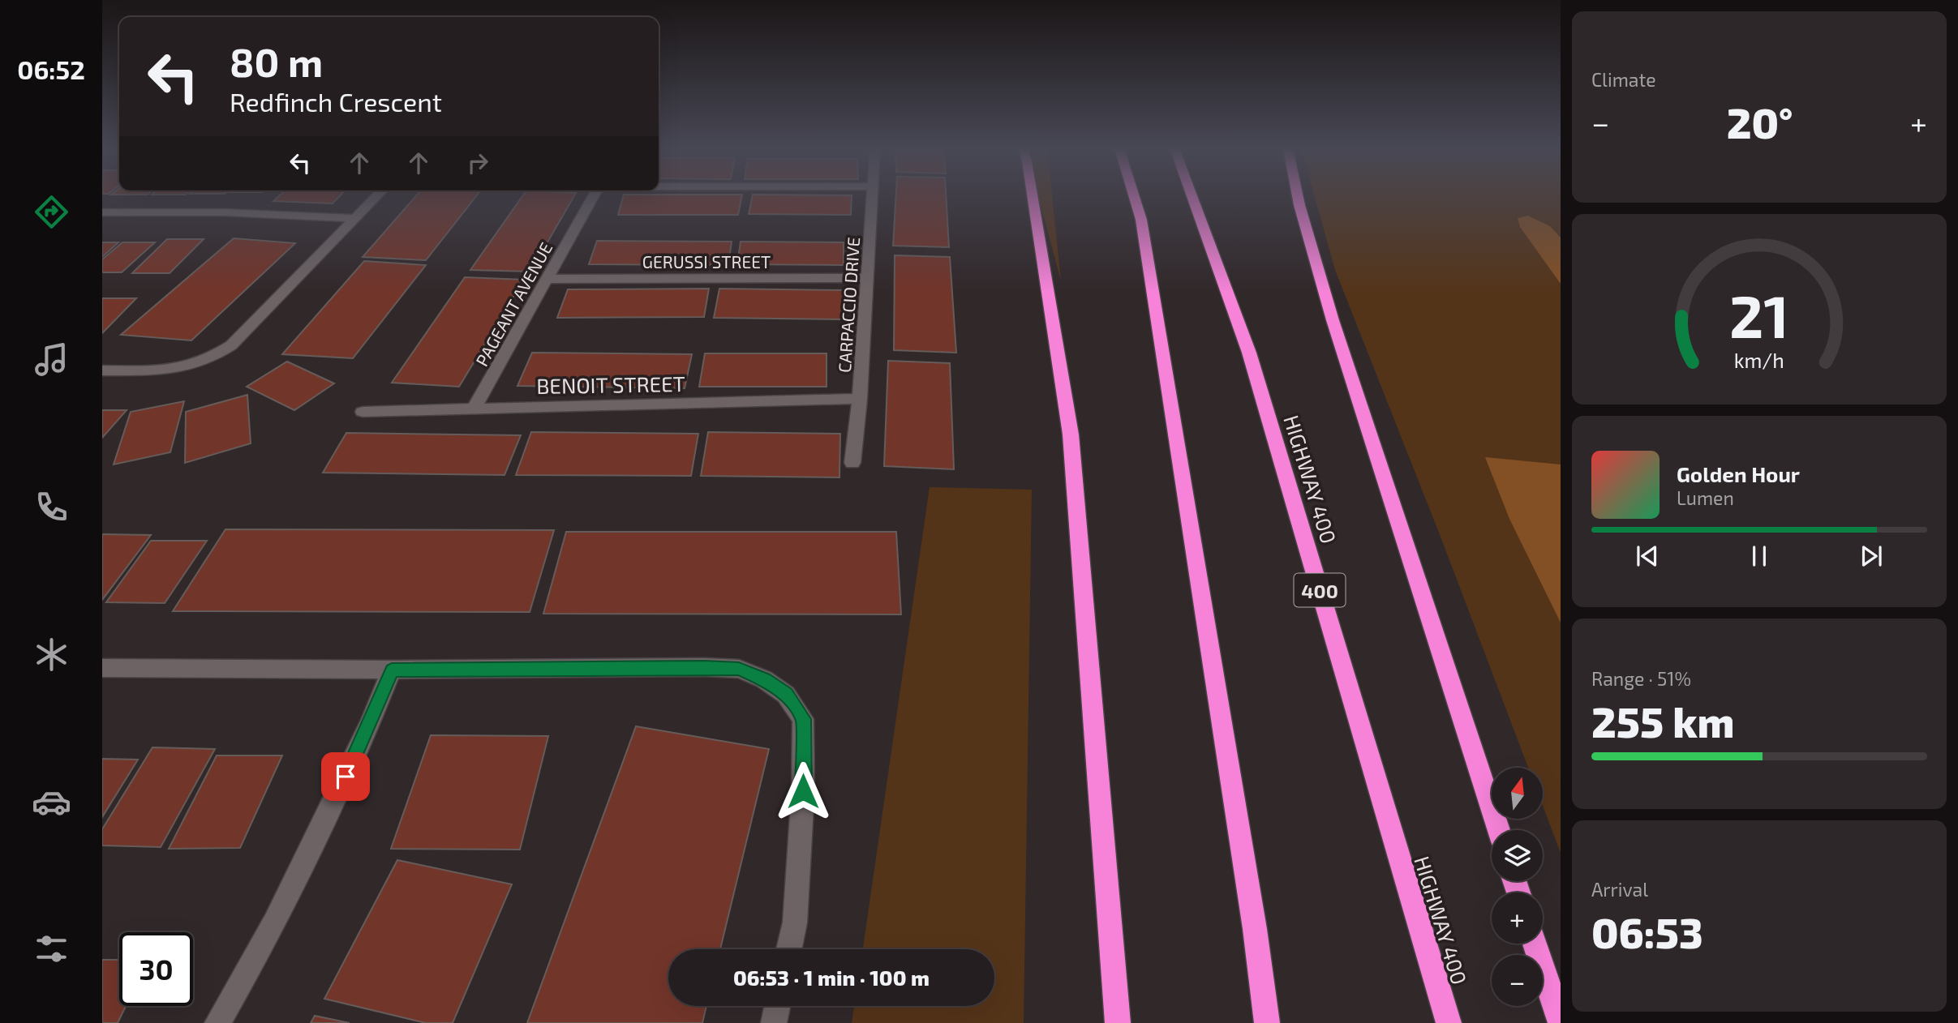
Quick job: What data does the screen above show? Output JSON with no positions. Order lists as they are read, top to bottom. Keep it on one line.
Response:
{"streets":{"highway":["HIGHWAY 400","400"],"street":["GERUSSI STREET","PAGEANT AVENUE","CARPACCIO DRIVE","BENOIT STREET"]},"crossings":[["GERUSSI STREET","PAGEANT AVENUE"],["GERUSSI STREET","CARPACCIO DRIVE"],["PAGEANT AVENUE","BENOIT STREET"],["CARPACCIO DRIVE","BENOIT STREET"]],"north":"top","page":{"tabs":"06:52","tile":["Climate",["Range · 51%","255 km"],["Arrival","06:53"]],"turn":["80 m","Redfinch Crescent"],"heat":["−","20°","+"],"song":["Golden Hour","Lumen"],"map_buttons":["+","−"],"limit":"30","trip":"06:53 · 1 min · 100 m","gauge":["21","km/h"]}}
